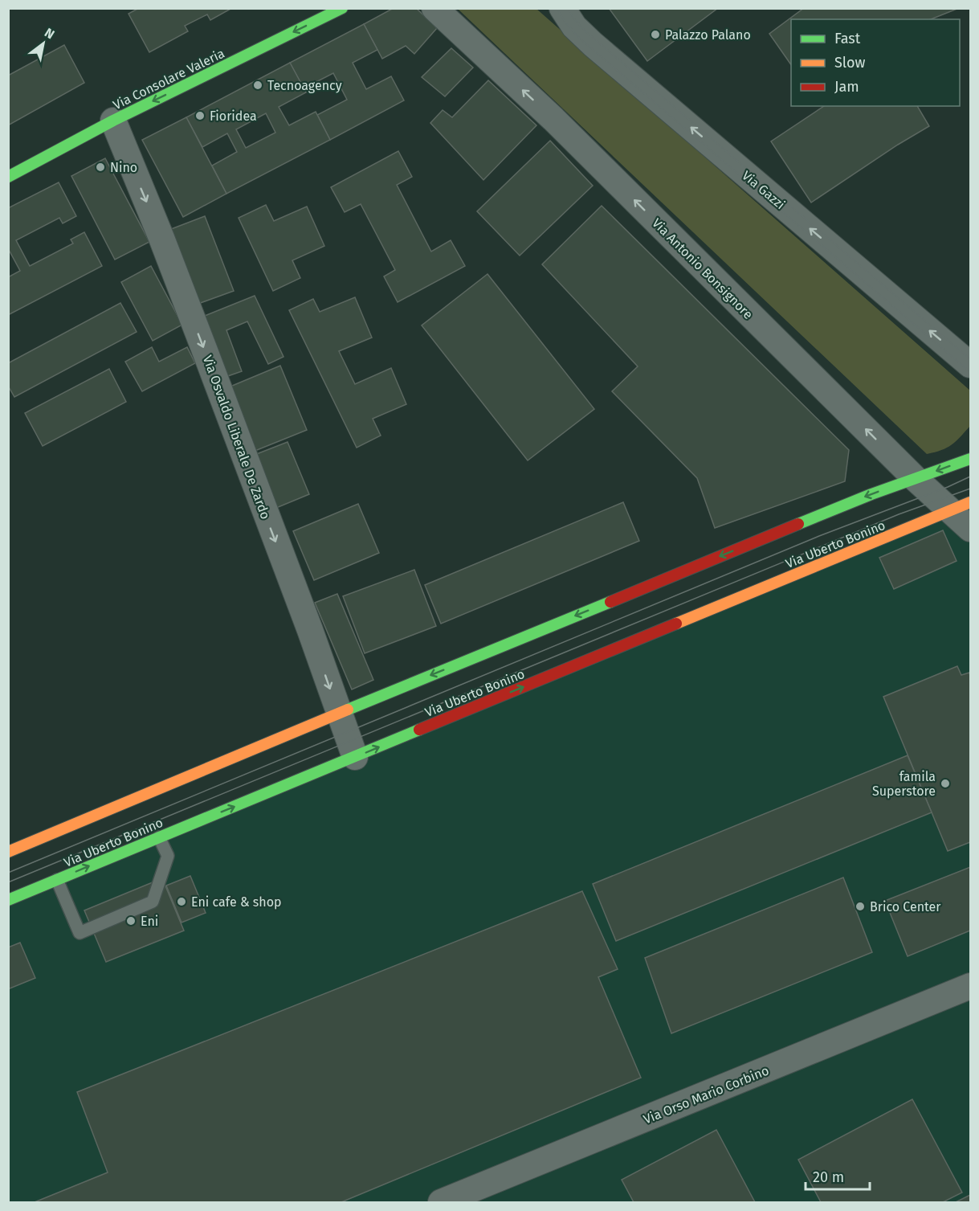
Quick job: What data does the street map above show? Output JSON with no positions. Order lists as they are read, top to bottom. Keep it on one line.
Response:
{"streets":{"main road":["Via Consolare Valeria","Via Uberto Bonino"],"street":["Via Gazzi","Via Antonio Bonsignore","Via Osvaldo Liberale De Zardo","Via Orso Mario Corbino"]},"crossings":[["Via Consolare Valeria","Via Osvaldo Liberale De Zardo"],["Via Antonio Bonsignore","Via Uberto Bonino"],["Via Osvaldo Liberale De Zardo","Via Uberto Bonino"]],"one_way":["Via Consolare Valeria","Via Gazzi","Via Antonio Bonsignore","Via Osvaldo Liberale De Zardo"],"places":["Palazzo Palano","Tecnoagency","Fioridea","Nino","famila Superstore","Eni cafe & shop","Brico Center","Eni"],"legend":["Fast","Slow","Jam"],"scale_bar":"20 m","north":"top right"}
